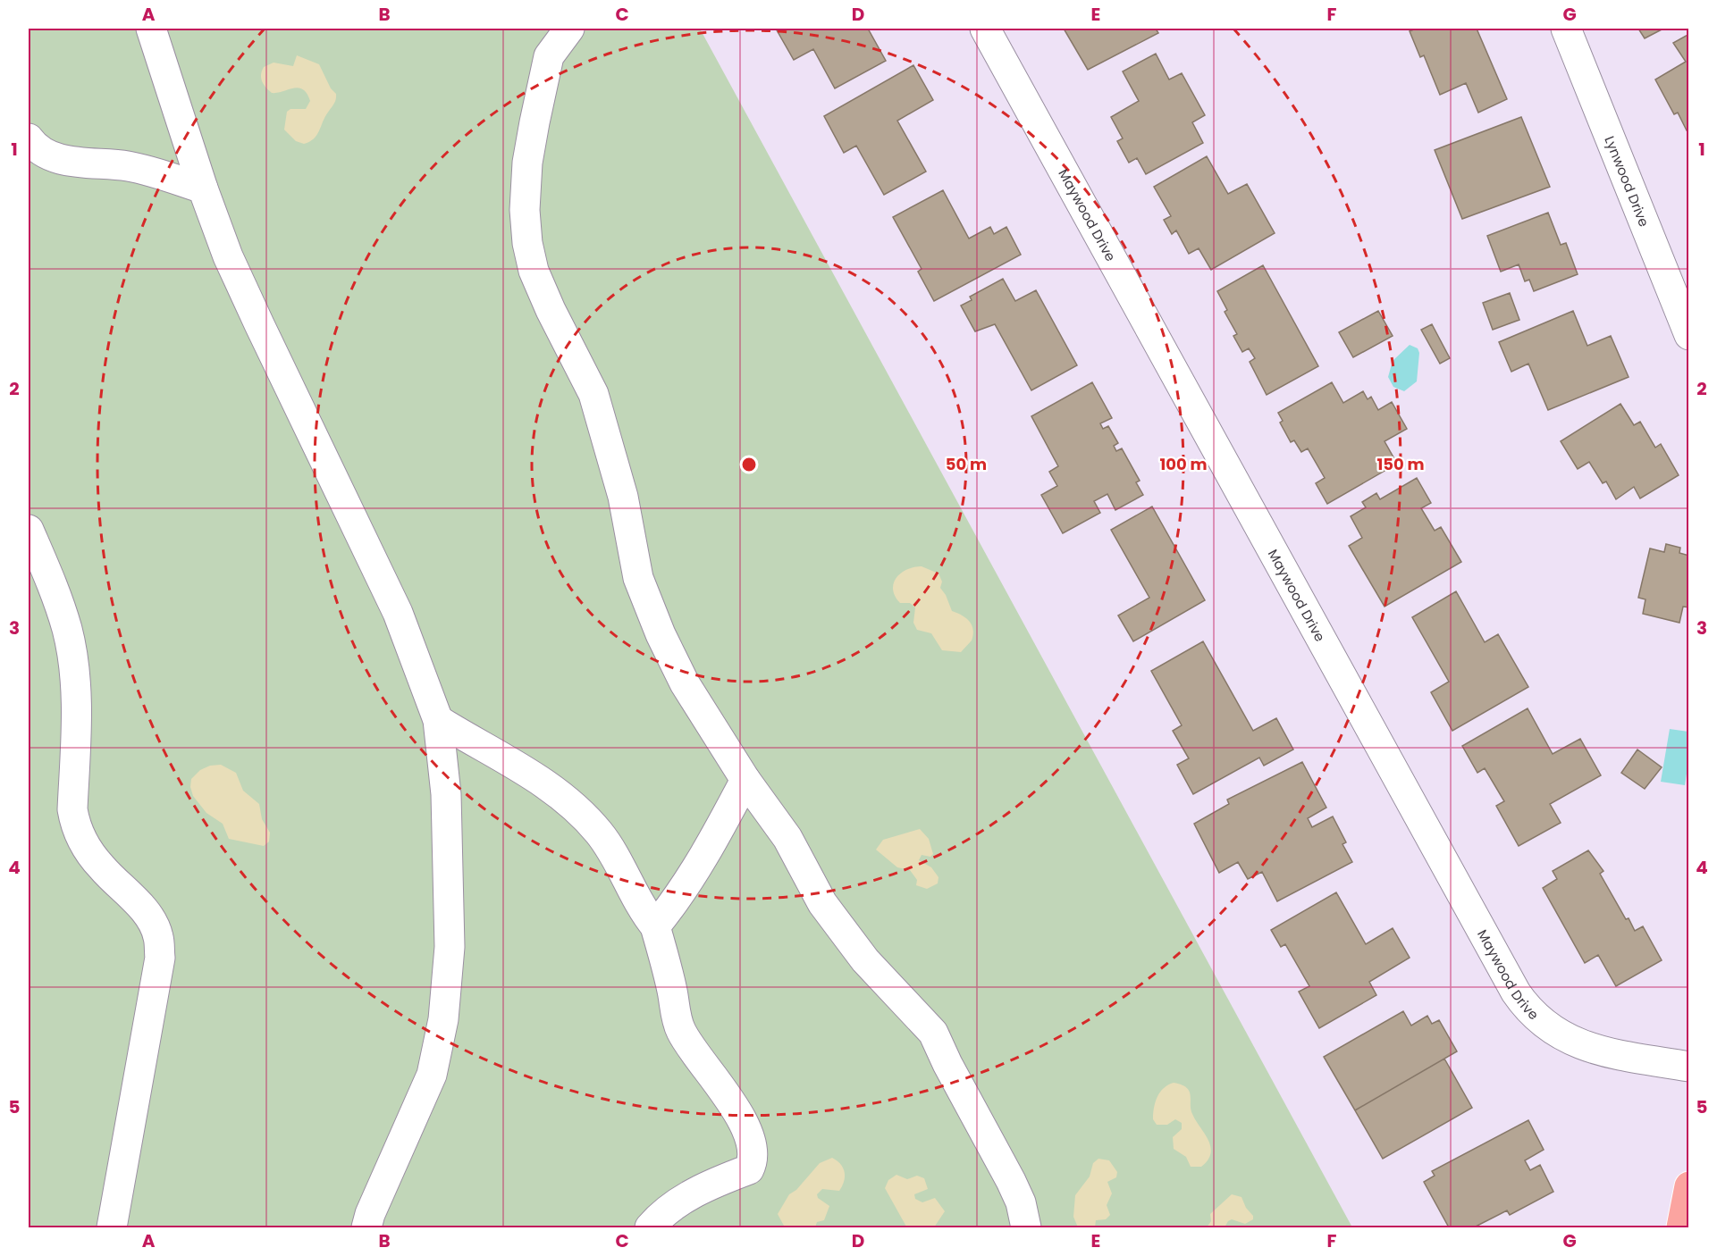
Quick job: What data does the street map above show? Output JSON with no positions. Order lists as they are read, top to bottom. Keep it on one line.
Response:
{"streets":{"street":["Lynwood Drive","Maywood Drive"]},"grid":{"columns":["A","B","C","D","E","F","G"],"rows":["1","2","3","4","5"]},"rings":["50 m","100 m","150 m"]}
